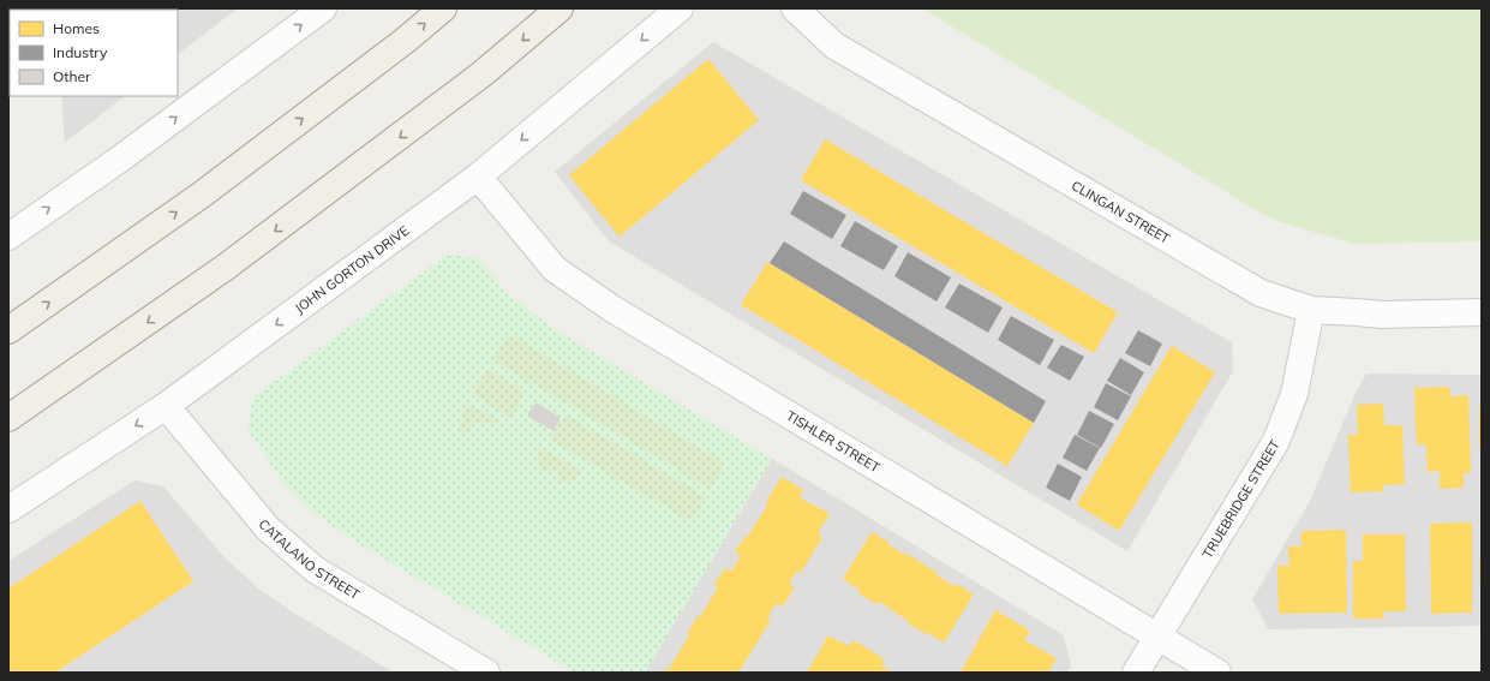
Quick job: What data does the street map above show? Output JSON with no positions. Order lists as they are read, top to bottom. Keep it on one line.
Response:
{"streets":{"street":["CLINGAN STREET","JOHN GORTON DRIVE","TISHLER STREET","TRUEBRIDGE STREET","CATALANO STREET"]},"crossings":[["CLINGAN STREET","TRUEBRIDGE STREET"],["JOHN GORTON DRIVE","TISHLER STREET"],["JOHN GORTON DRIVE","CATALANO STREET"],["TISHLER STREET","TRUEBRIDGE STREET"]],"legend":["Homes","Industry","Other"]}
